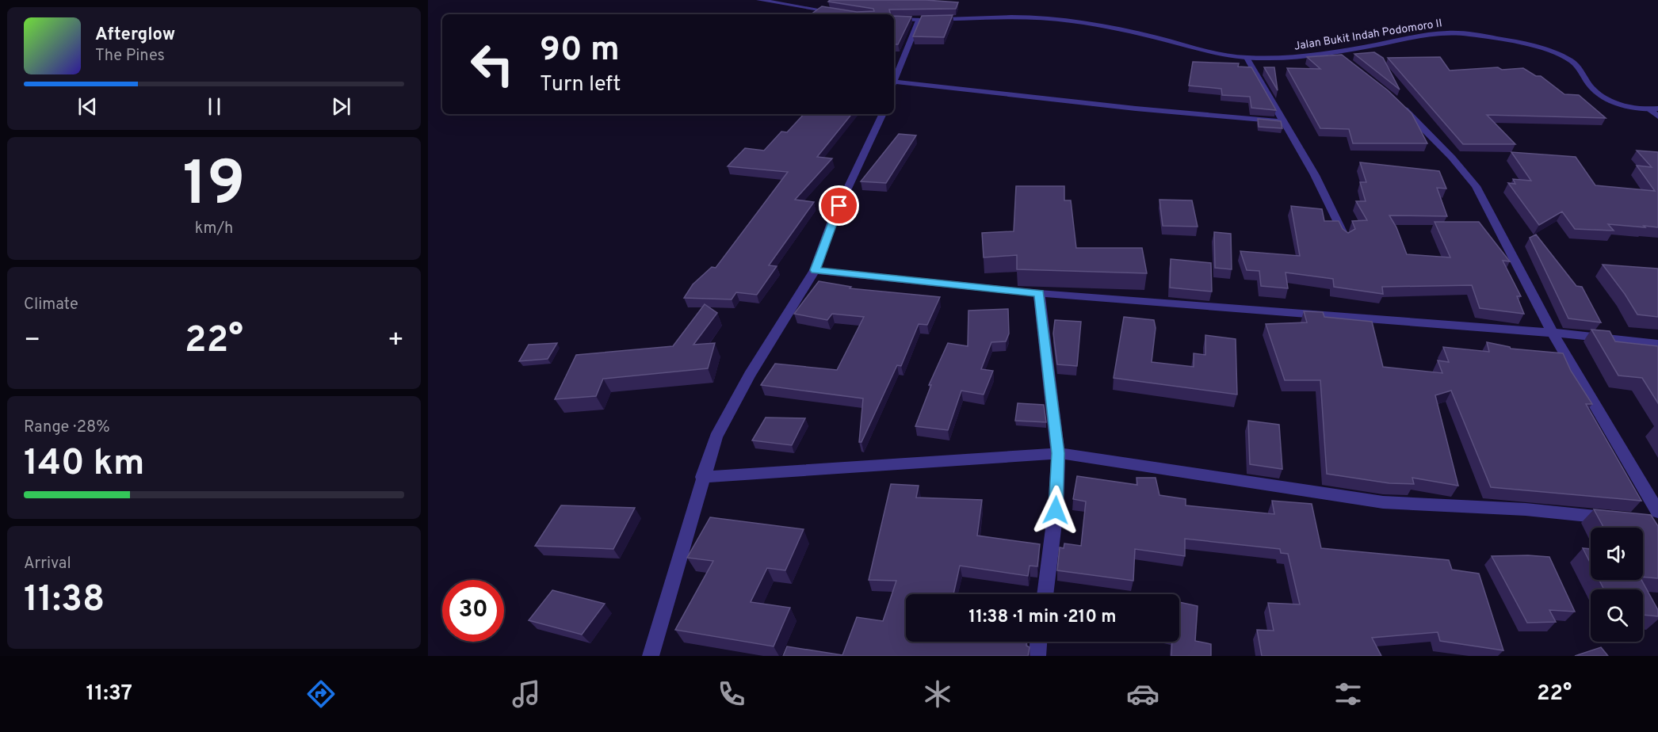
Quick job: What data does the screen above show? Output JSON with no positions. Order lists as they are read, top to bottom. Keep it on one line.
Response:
{"streets":{"street":["Jalan Bukit Indah Podomoro II"]},"page":{"turn":["90 m","Turn left"],"song":["Afterglow","The Pines"],"tile":[["19","km/h"],"Climate",["Range · 28%","140 km"],["Arrival","11:38"]],"heat":["−","22°","+"],"limit":"30","trip":"11:38 · 1 min · 210 m","tabs":["11:37","22°"]}}
